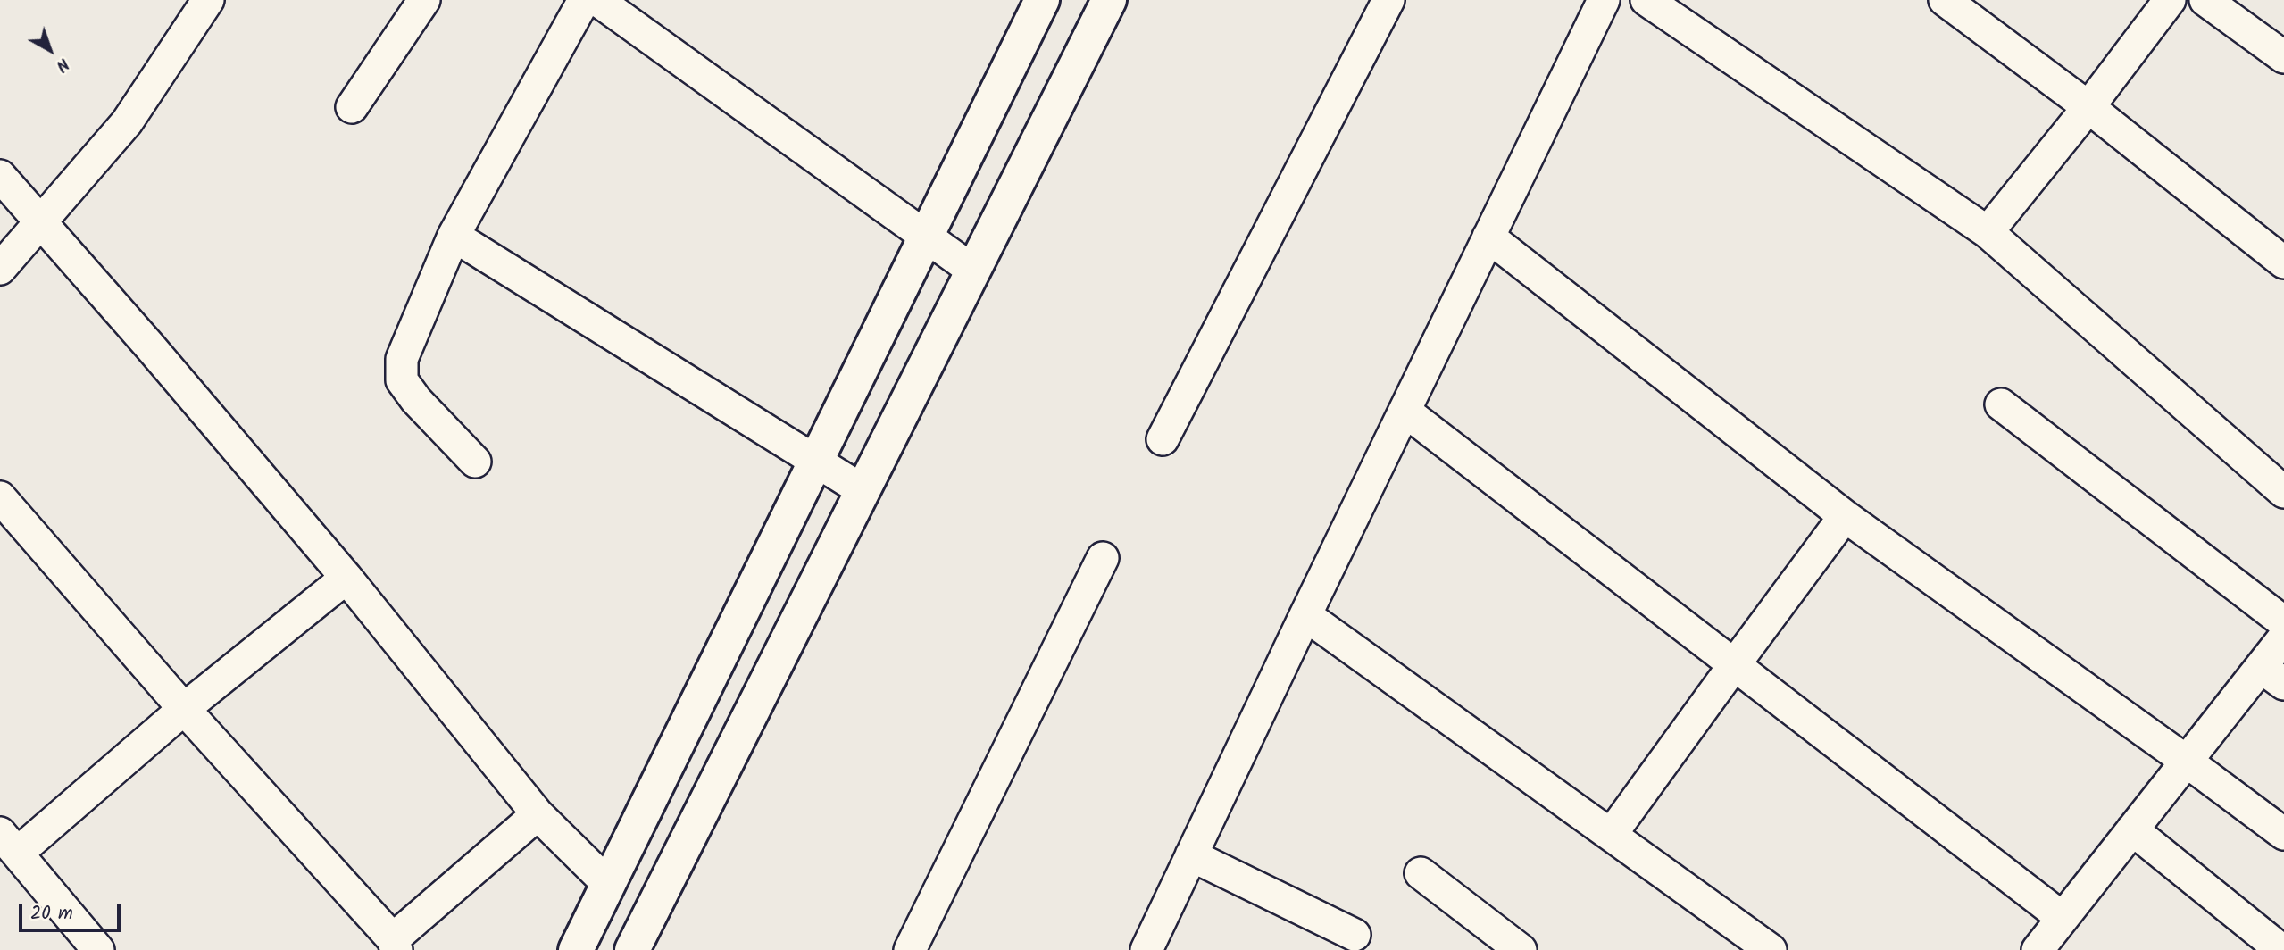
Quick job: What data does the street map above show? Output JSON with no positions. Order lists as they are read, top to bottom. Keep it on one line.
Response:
{"scale_bar":"20 m","north":"bottom right"}
